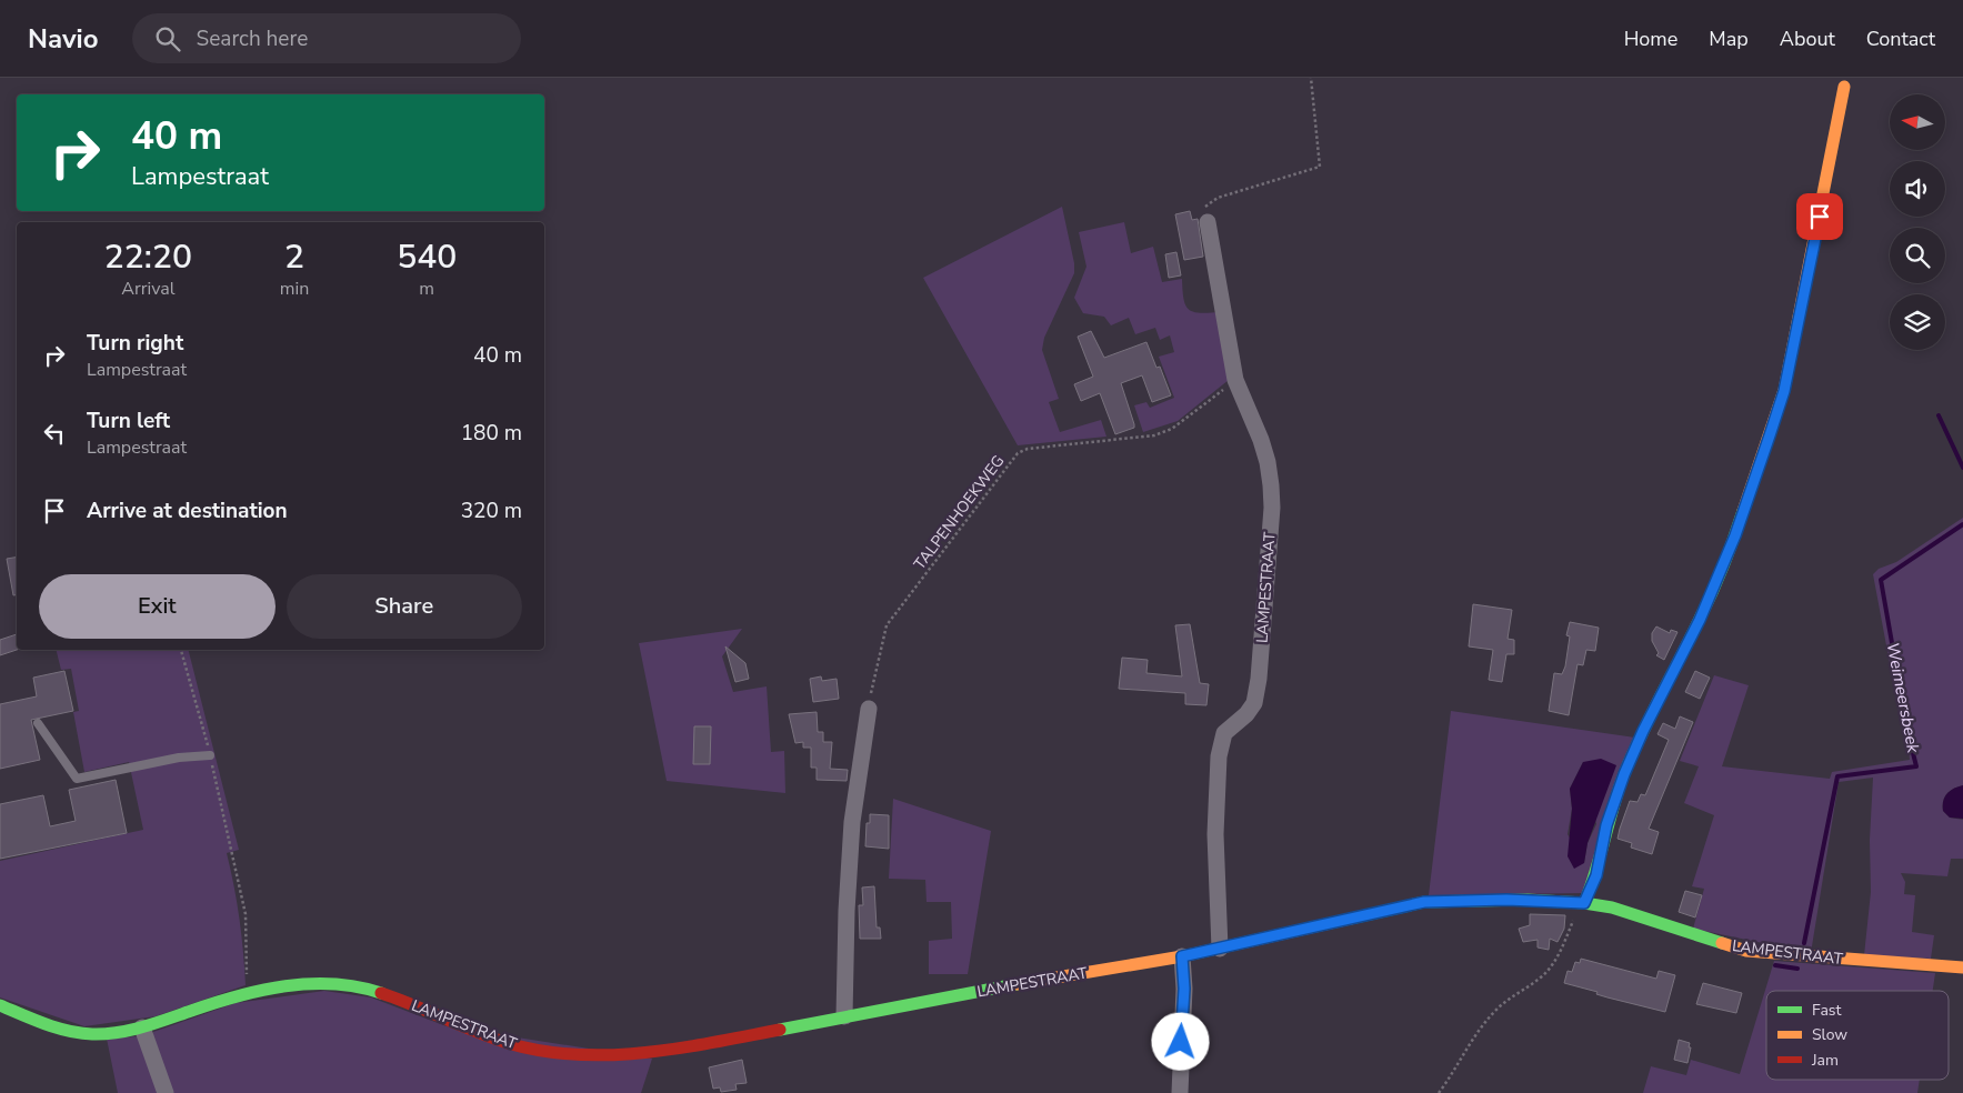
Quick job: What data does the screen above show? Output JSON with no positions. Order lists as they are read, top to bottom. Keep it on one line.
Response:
{"streets":{"street":["LAMPESTRAAT"],"path":["TALPENHOEKWEG"]},"crossings":[["TALPENHOEKWEG","LAMPESTRAAT"]],"water":["Weimeersbeek"],"legend":["Fast","Slow","Jam"],"north":"left","page":{"header":"Navio","search":"Search here","nav":["Home","Map","About","Contact"],"turn":["40 m","Lampestraat"],"eta":["22:20","Arrival","2","min","540","m"],"list":[{"name":"Turn right","note":"Lampestraat","value":"40 m"},{"name":"Turn left","note":"Lampestraat","value":"180 m"},{"name":"Arrive at destination","value":"320 m"}],"buttons":["Exit","Share"]}}
